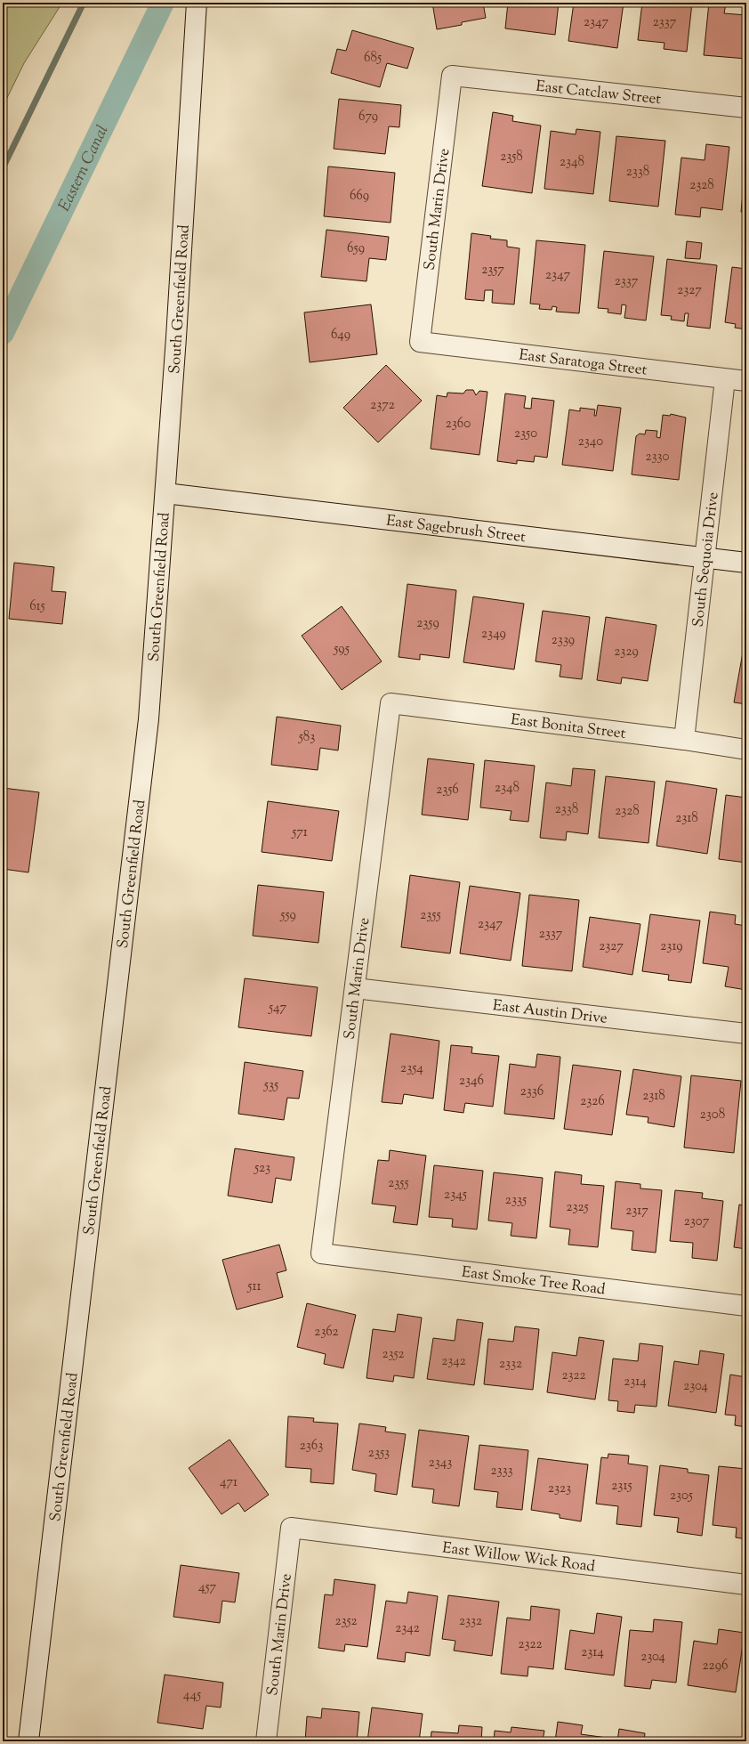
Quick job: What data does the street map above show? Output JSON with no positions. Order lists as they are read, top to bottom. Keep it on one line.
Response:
{"streets":{"street":["East Catclaw Street","South Marin Drive","South Greenfield Road","East Saratoga Street","East Sagebrush Street","South Sequoia Drive","East Bonita Street","East Austin Drive","East Smoke Tree Road","East Willow Wick Road"]},"crossings":[["East Catclaw Street","South Marin Drive"],["South Marin Drive","East Saratoga Street"],["South Marin Drive","East Bonita Street"],["South Marin Drive","East Austin Drive"],["South Marin Drive","East Smoke Tree Road"],["South Marin Drive","East Willow Wick Road"],["South Greenfield Road","East Sagebrush Street"],["East Saratoga Street","South Sequoia Drive"],["East Sagebrush Street","South Sequoia Drive"],["South Sequoia Drive","East Bonita Street"]],"water":["Eastern Canal"],"house_numbers":["2347","2337","685","679","2358","2348","2338","2328","669","659","2357","2347","2337","2327","649","2372","2360","2350","2340","2330","615","2359","2349","2339","595","2329","583","2348","2356","2338","2328","2318","571","559","2355","2347","2337","2327","2319","547","2354","2346","535","2336","2318","2326","2308","523","2355","2345","2335","2325","2317","2307","511","2362","2352","2342","2332","2322","2314","2304","2363","2353","2343","2333","471","2315","2323","2305","457","2352","2332","2342","2322","2314","2304","2296","445"]}
